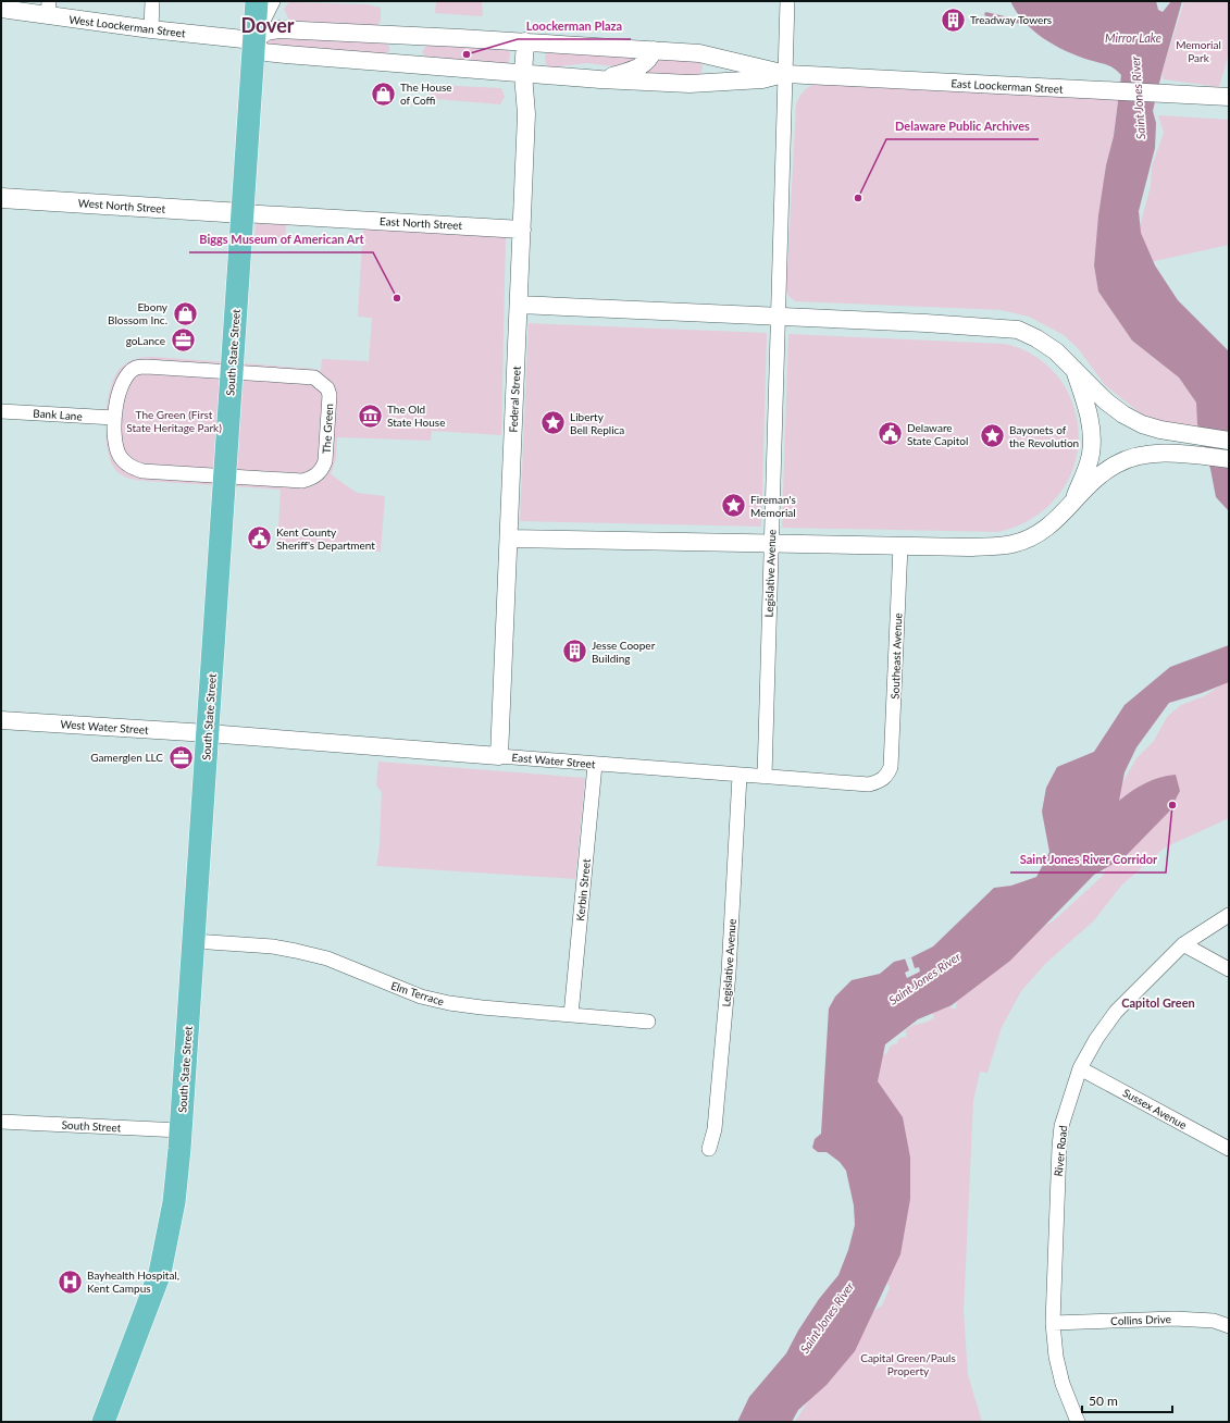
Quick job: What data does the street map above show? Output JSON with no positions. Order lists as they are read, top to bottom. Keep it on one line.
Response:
{"streets":{"main road":["West North Street","South State Street"],"street":["West Loockerman Street","East Loockerman Street","East North Street","Federal Street","Bank Lane","The Green","Legislative Avenue","Southeast Avenue","West Water Street","East Water Street","Kerbin Street","Elm Terrace","Sussex Avenue","South Street","River Road","Collins Drive"]},"crossings":[["West Loockerman Street","South State Street"],["East Loockerman Street","Legislative Avenue"],["West North Street","East North Street"],["West North Street","South State Street"],["East North Street","South State Street"],["East North Street","Federal Street"],["South State Street","The Green"],["South State Street","West Water Street"],["South State Street","East Water Street"],["South State Street","Elm Terrace"],["South State Street","South Street"],["Federal Street","East Water Street"],["Bank Lane","The Green"],["Legislative Avenue","East Water Street"],["Southeast Avenue","East Water Street"],["West Water Street","East Water Street"],["East Water Street","Kerbin Street"],["Kerbin Street","Elm Terrace"],["Sussex Avenue","River Road"],["River Road","Collins Drive"]],"districts":["Dover","Capitol Green"],"water":["Mirror Lake","Saint Jones River"],"parks":["Memorial Park","The Green (First State Heritage Park)","Capital Green/Pauls Property"],"places":{"building":["Treadway Towers","Jesse Cooper Building"],"other":["Loockerman Plaza","Delaware Public Archives","Biggs Museum of American Art","Saint Jones River Corridor"],"shop":["The House of Coffi","Ebony Blossom Inc."],"office":["goLance","Gamerglen LLC"],"museum":["The Old State House"],"place":["Liberty Bell Replica","Bayonets of the Revolution","Fireman's Memorial"],"public building":["Delaware State Capitol","Kent County Sheriff's Department"],"hospital":["Bayhealth Hospital, Kent Campus"]},"scale_bar":"50 m"}
